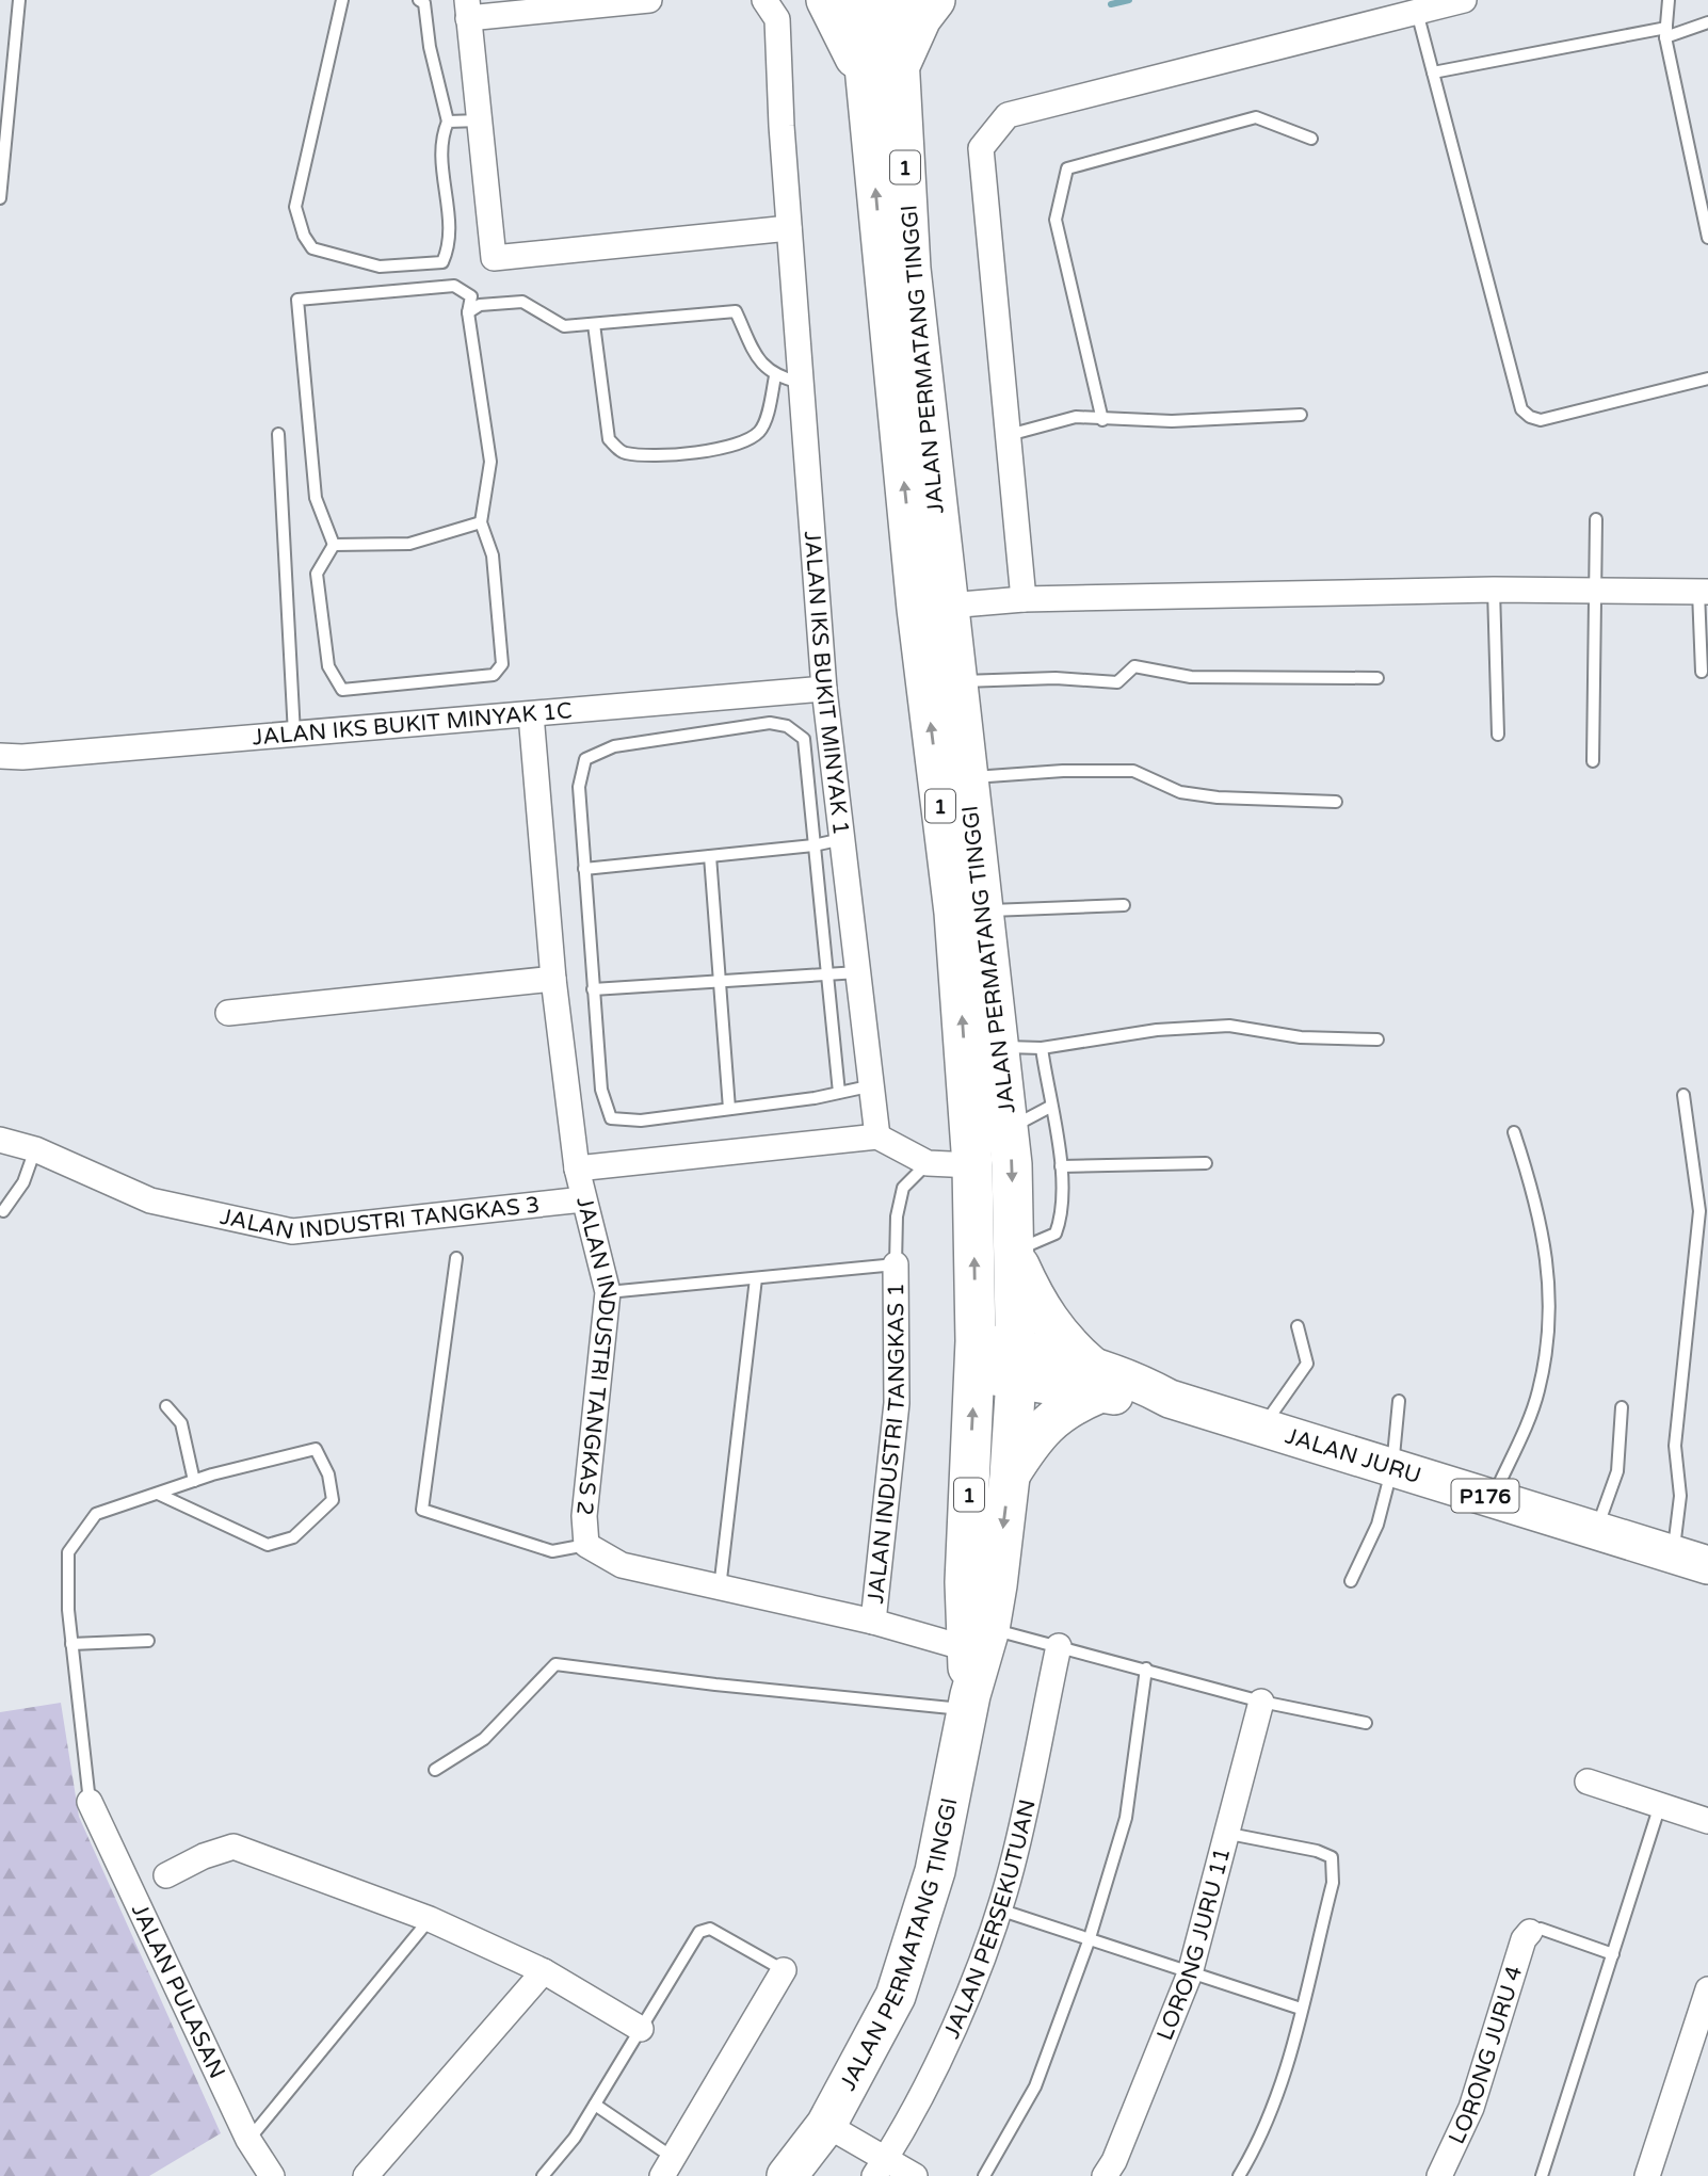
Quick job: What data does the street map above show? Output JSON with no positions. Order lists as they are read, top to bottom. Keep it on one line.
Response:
{"streets":{"highway":["1","JALAN PERMATANG TINGGI"],"main road":["JALAN JURU","P176"],"street":["JALAN IKS BUKIT MINYAK 1","JALAN IKS BUKIT MINYAK 1C","JALAN INDUSTRI TANGKAS 3","JALAN INDUSTRI TANGKAS 2","JALAN INDUSTRI TANGKAS 1","JALAN PERSEKUTUAN","LORONG JURU 11","JALAN PULASAN","LORONG JURU 4"]},"crossings":[["JALAN PERMATANG TINGGI","JALAN JURU"],["JALAN IKS BUKIT MINYAK 1","JALAN IKS BUKIT MINYAK 1C"],["JALAN IKS BUKIT MINYAK 1C","JALAN INDUSTRI TANGKAS 2"],["JALAN INDUSTRI TANGKAS 3","JALAN INDUSTRI TANGKAS 2"]]}
